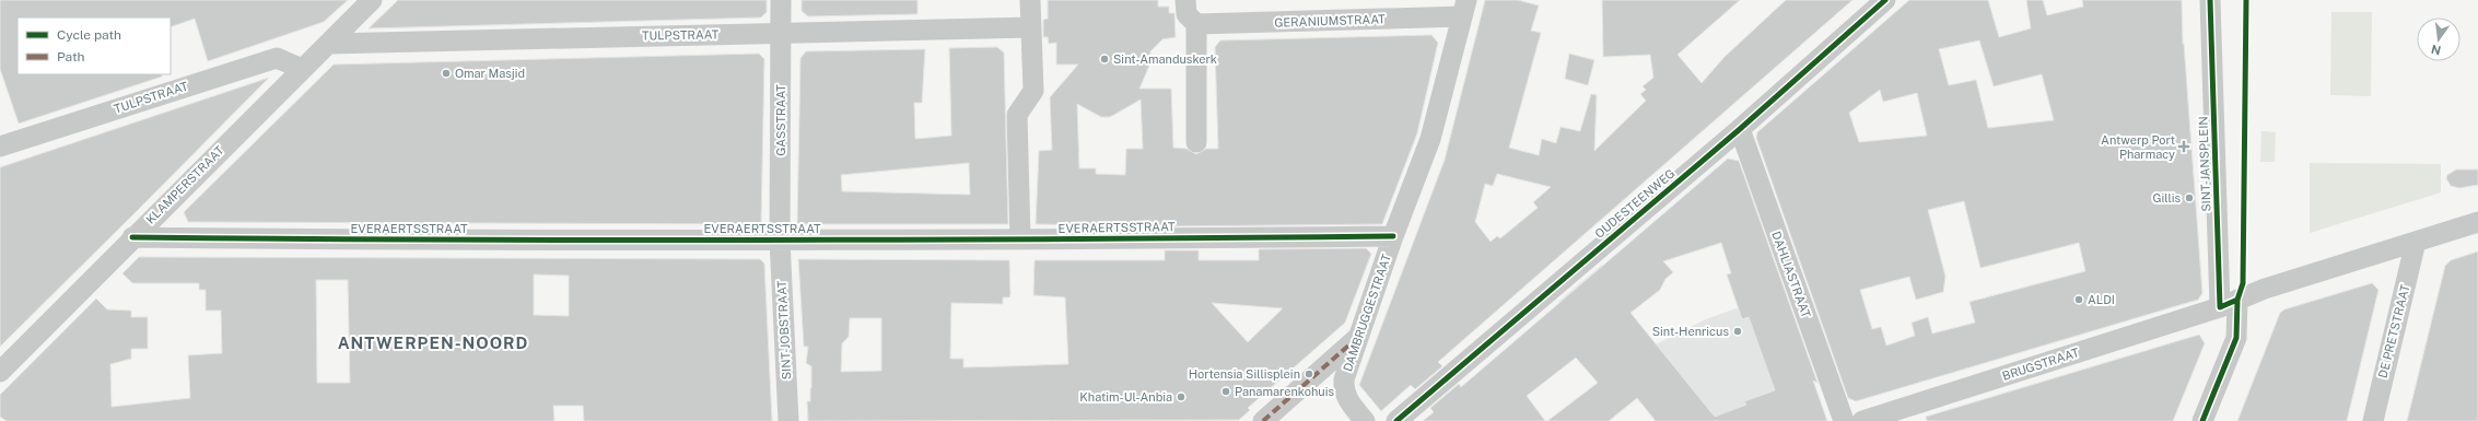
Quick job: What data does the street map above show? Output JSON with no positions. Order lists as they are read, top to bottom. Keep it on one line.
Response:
{"streets":{"street":["GERANIUMSTRAAT","TULPSTRAAT","GASSTRAAT","SINT-JANSPLEIN","KLAMPERSTRAAT","OUDESTEENWEG","EVERAERTSSTRAAT","DAHLIASTRAAT","DAMBRUGGESTRAAT","SINT-JOBSTRAAT","DE PRETSTRAAT","BRUGSTRAAT"]},"crossings":[["GERANIUMSTRAAT","DAMBRUGGESTRAAT"],["TULPSTRAAT","GASSTRAAT"],["TULPSTRAAT","KLAMPERSTRAAT"],["GASSTRAAT","EVERAERTSSTRAAT"],["GASSTRAAT","SINT-JOBSTRAAT"],["SINT-JANSPLEIN","BRUGSTRAAT"],["KLAMPERSTRAAT","EVERAERTSSTRAAT"],["OUDESTEENWEG","DAHLIASTRAAT"],["EVERAERTSSTRAAT","DAMBRUGGESTRAAT"],["EVERAERTSSTRAAT","SINT-JOBSTRAAT"]],"districts":["ANTWERPEN-NOORD"],"places":{"other":["Sint-Amanduskerk","Omar Masjid","Gillis","ALDI","Sint-Henricus","Hortensia Sillisplein","Panamarenkohuis","Khatim-Ul-Anbia"],"health":["Antwerp Port Pharmacy"]},"legend":["Cycle path","Path"],"north":"bottom"}
